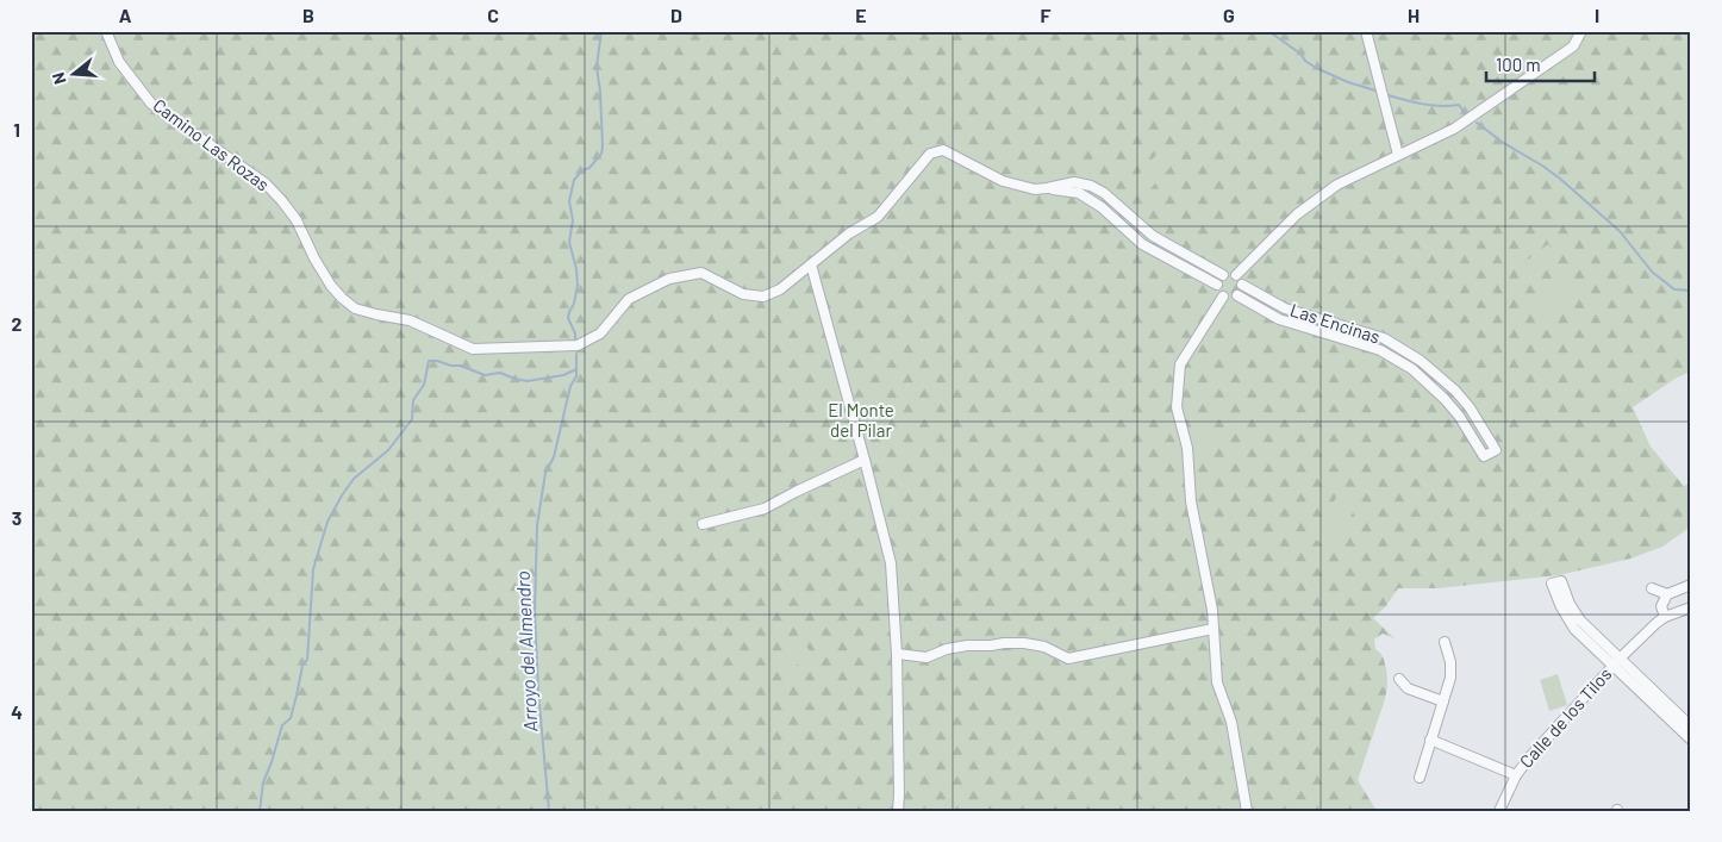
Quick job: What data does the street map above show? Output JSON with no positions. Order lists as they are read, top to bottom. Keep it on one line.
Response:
{"streets":{"street":["Camino Las Rozas","Las Encinas","Calle de los Tilos"]},"water":["Arroyo del Almendro"],"parks":["El Monte del Pilar"],"scale_bar":"100 m","north":"left","grid":{"columns":["A","B","C","D","E","F","G","H","I"],"rows":["1","2","3","4"]}}
